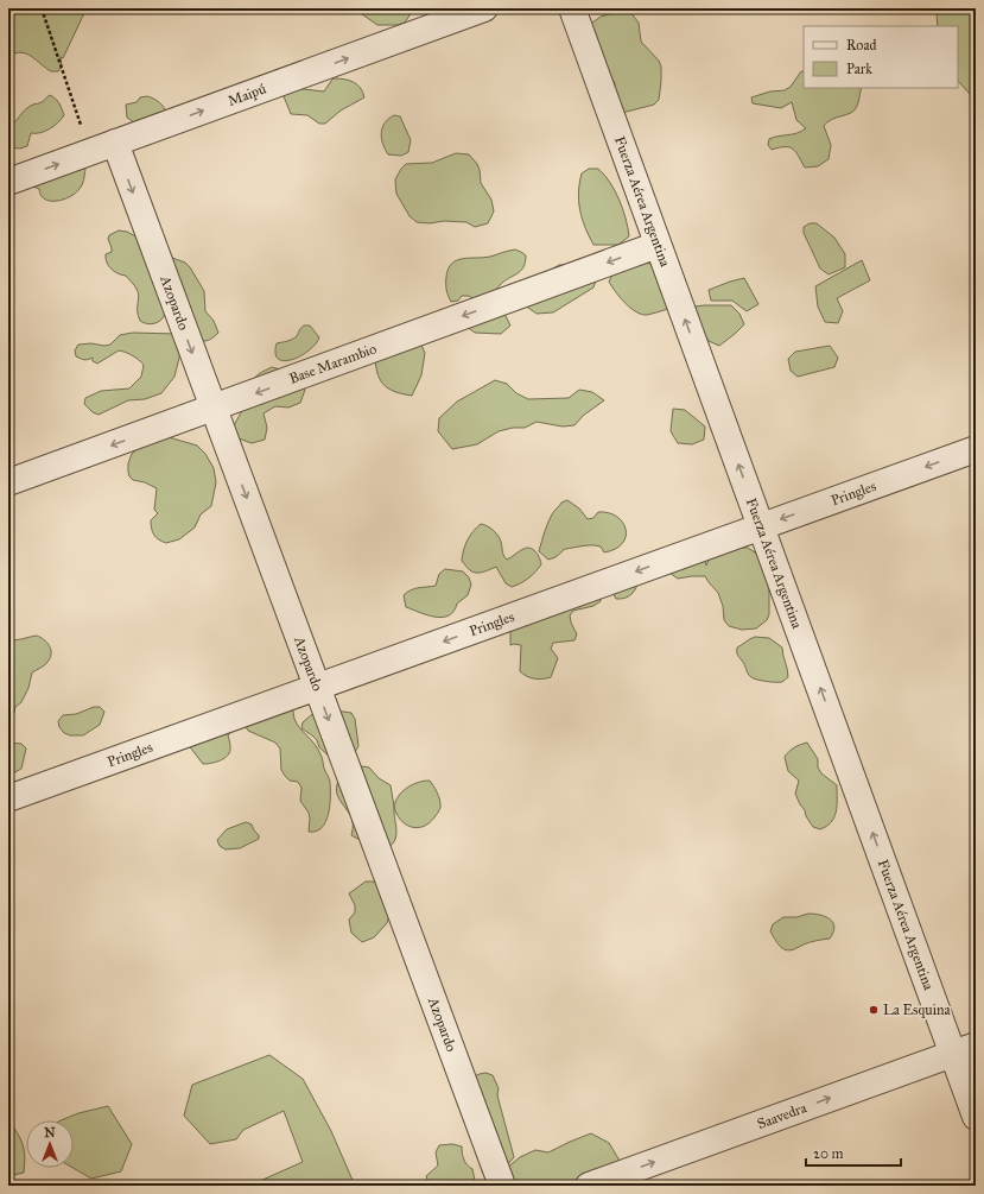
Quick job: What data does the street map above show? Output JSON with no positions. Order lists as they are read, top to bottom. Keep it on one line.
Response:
{"streets":{"street":["Maipú","Fuerza Aérea Argentina","Azopardo","Base Marambio","Pringles","Saavedra"]},"crossings":[["Maipú","Azopardo"],["Fuerza Aérea Argentina","Base Marambio"],["Fuerza Aérea Argentina","Pringles"],["Fuerza Aérea Argentina","Saavedra"],["Azopardo","Base Marambio"],["Azopardo","Pringles"]],"one_way":["Maipú","Fuerza Aérea Argentina","Azopardo","Base Marambio","Pringles","Saavedra"],"places":["La Esquina"],"legend":["Road","Park"],"scale_bar":"20 m","north":"top"}
